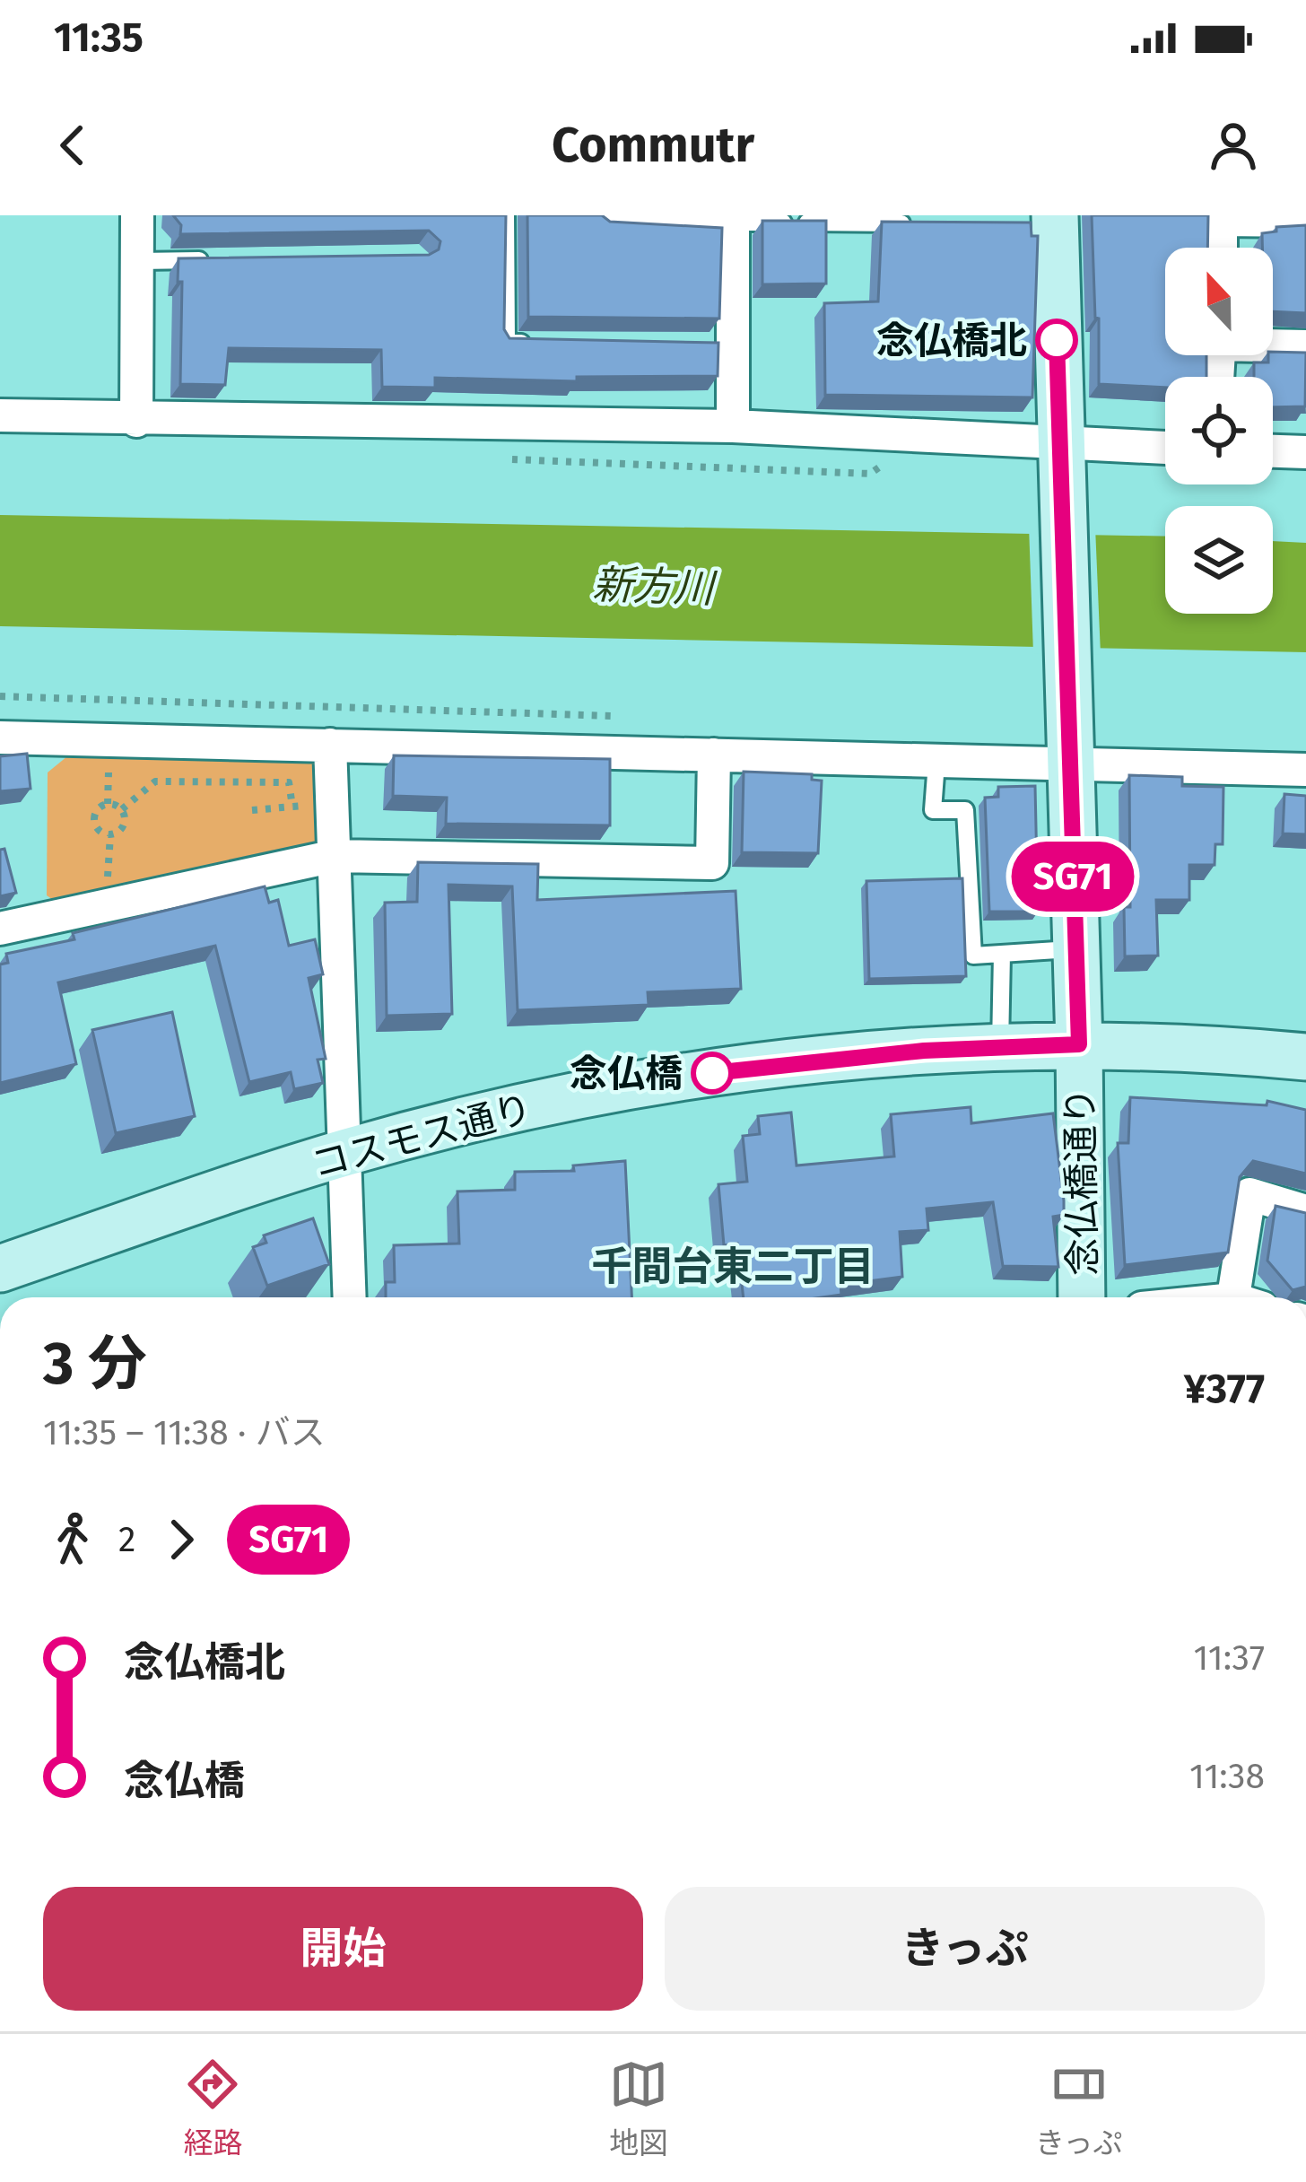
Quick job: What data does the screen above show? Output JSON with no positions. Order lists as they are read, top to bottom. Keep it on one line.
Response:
{"streets":{"street":["コスモス通り","念仏橋通り"]},"crossings":[["コスモス通り","念仏橋通り"]],"districts":["千間台東二丁目"],"water":["新方川"],"places":["念仏橋北","念仏橋"],"lines":["bus line SG71"],"north":"top","page":{"status":"11:35","header":"Commutr","on_map":"SG71","heading":["3 分","11:35 – 11:38 · バス","¥377"],"legs":["2","SG71"],"list":[{"name":"念仏橋北","value":"11:37"},{"name":"念仏橋","value":"11:38"}],"buttons":["開始","きっぷ"],"tabs":["経路","地図","きっぷ"]}}
